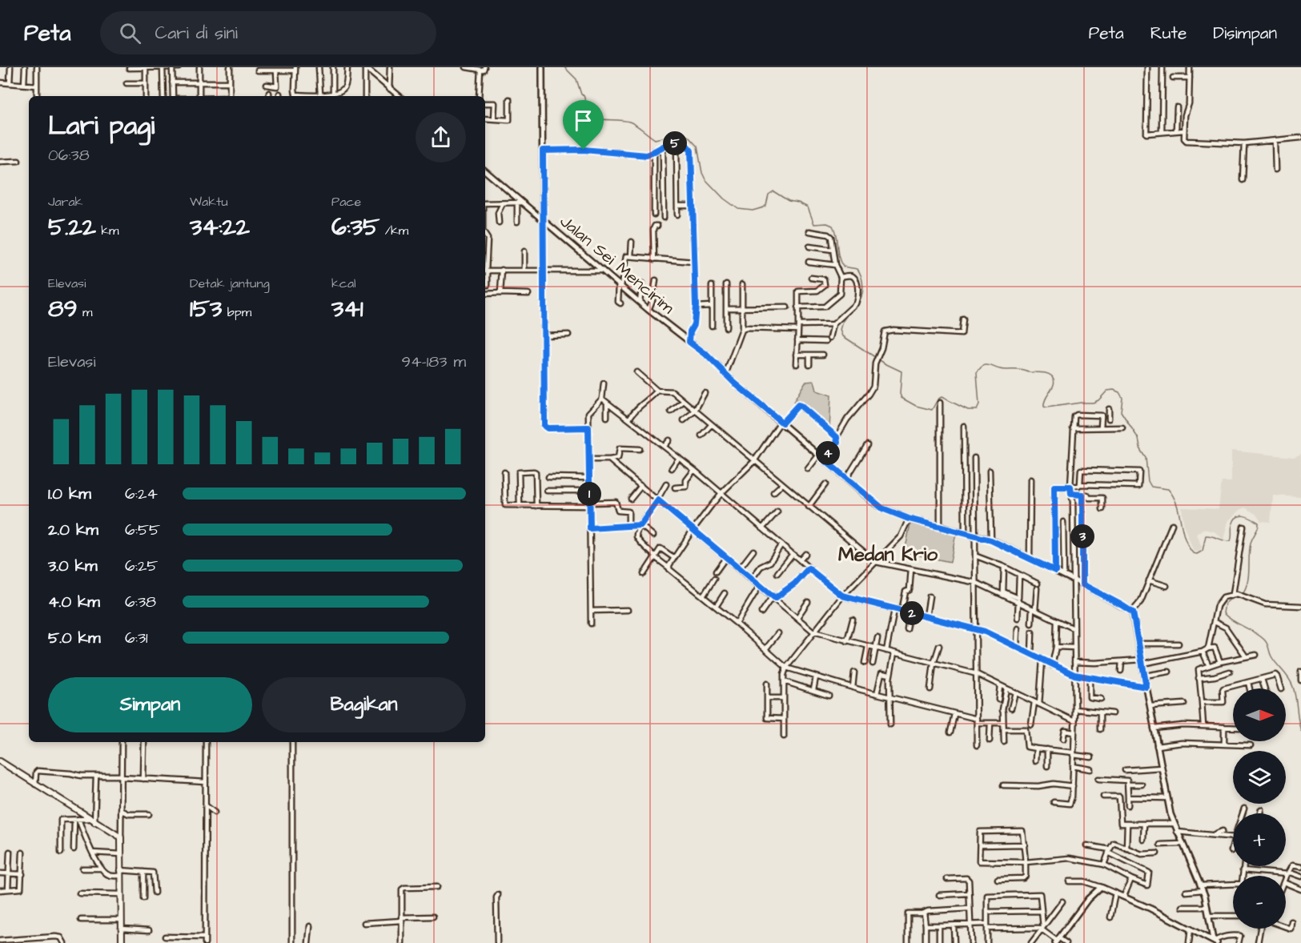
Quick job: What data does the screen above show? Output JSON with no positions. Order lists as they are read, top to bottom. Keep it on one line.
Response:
{"streets":{"street":["Jalan Sei Mencirim"]},"districts":["Medan Krio"],"north":"right","page":{"header":"Peta","search":"Cari di sini","nav":["Peta","Rute","Disimpan"],"heading":["Lari pagi","06:38"],"pins":["5","4","1","3","2"],"stats":[["Jarak","5.22 km"],["Waktu","34:22"],["Pace","6:35 /km"],["Elevasi","89 m"],["Detak jantung","153 bpm"],["kcal","341"]],"chart":["Elevasi","94–183 m"],"list":[{"name":"1.0 km","note":"6:24"},{"name":"2.0 km","note":"6:55"},{"name":"3.0 km","note":"6:25"},{"name":"4.0 km","note":"6:38"},{"name":"5.0 km","note":"6:31"}],"buttons":["Simpan","Bagikan"],"map_buttons":["+","−"]}}
